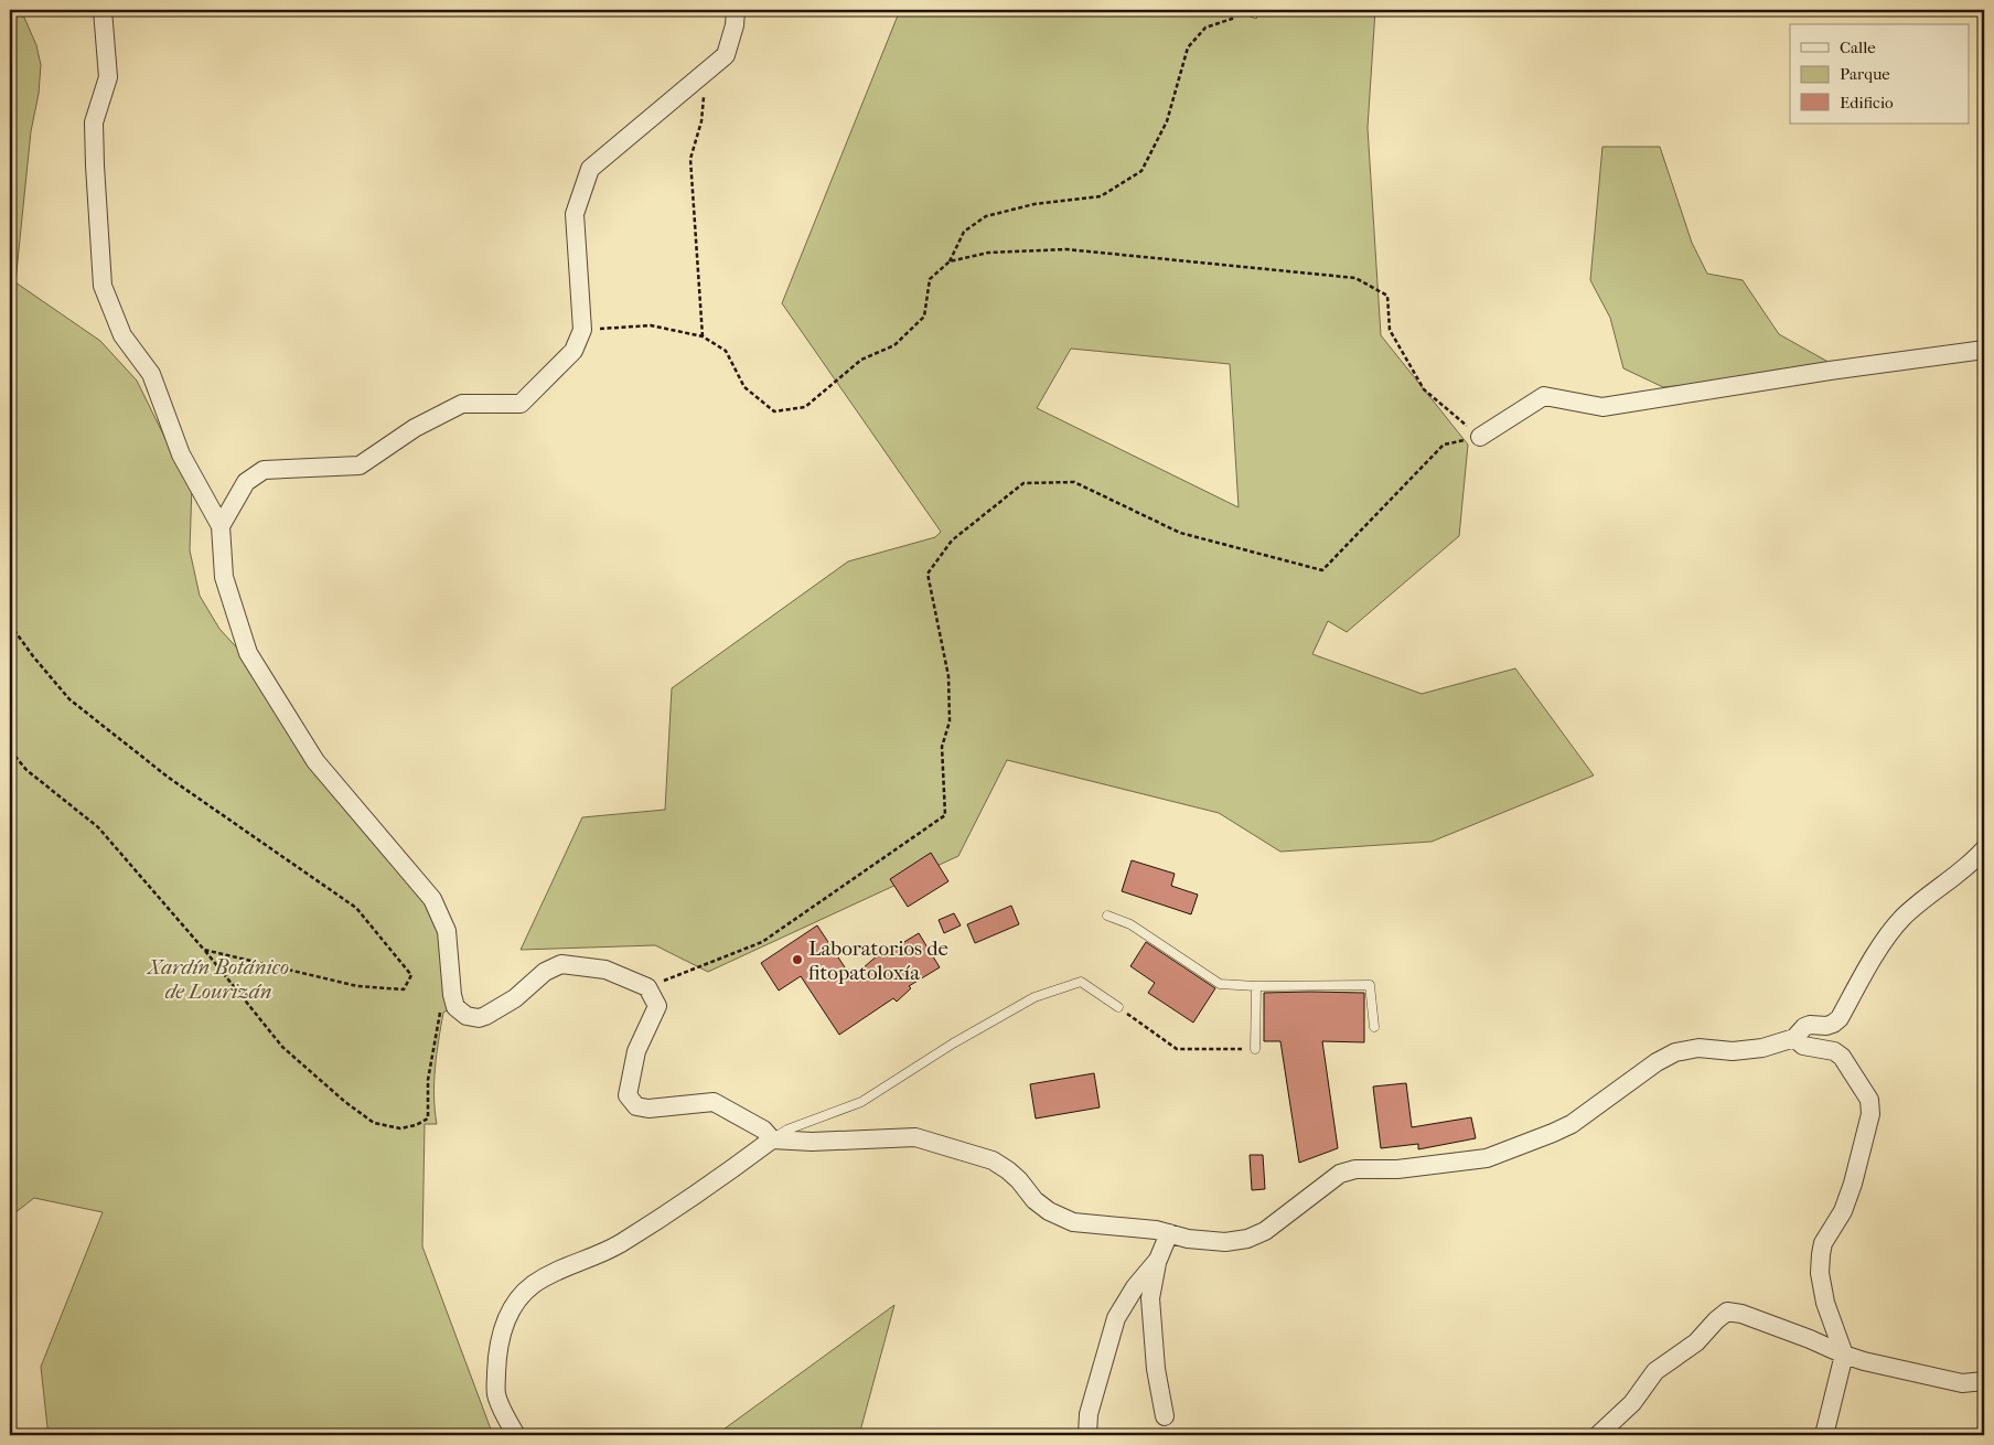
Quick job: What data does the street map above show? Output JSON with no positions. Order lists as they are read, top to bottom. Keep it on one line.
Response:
{"parks":["Xardín Botánico de Lourizán"],"places":["Laboratorios de fitopatoloxía"],"legend":["Calle","Parque","Edificio"]}
